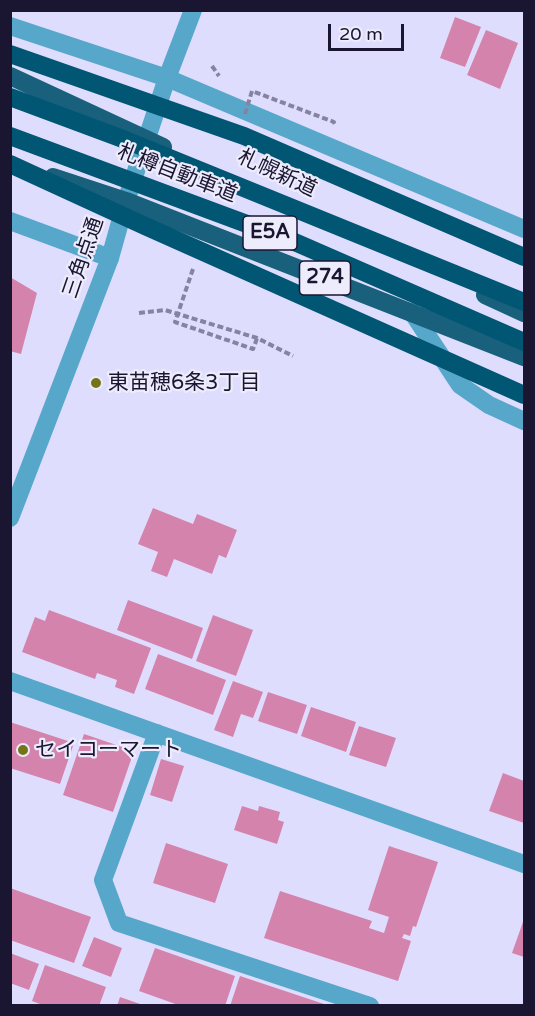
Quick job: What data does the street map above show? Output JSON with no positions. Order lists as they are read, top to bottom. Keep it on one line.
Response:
{"streets":{"highway":["札樽自動車道","札幌新道","E5A","274"],"street":["三角点通"]},"crossings":[["札幌新道","三角点通"],["三角点通","274"]],"places":["東苗穂6条3丁目","セイコーマート"],"scale_bar":"20 m"}
